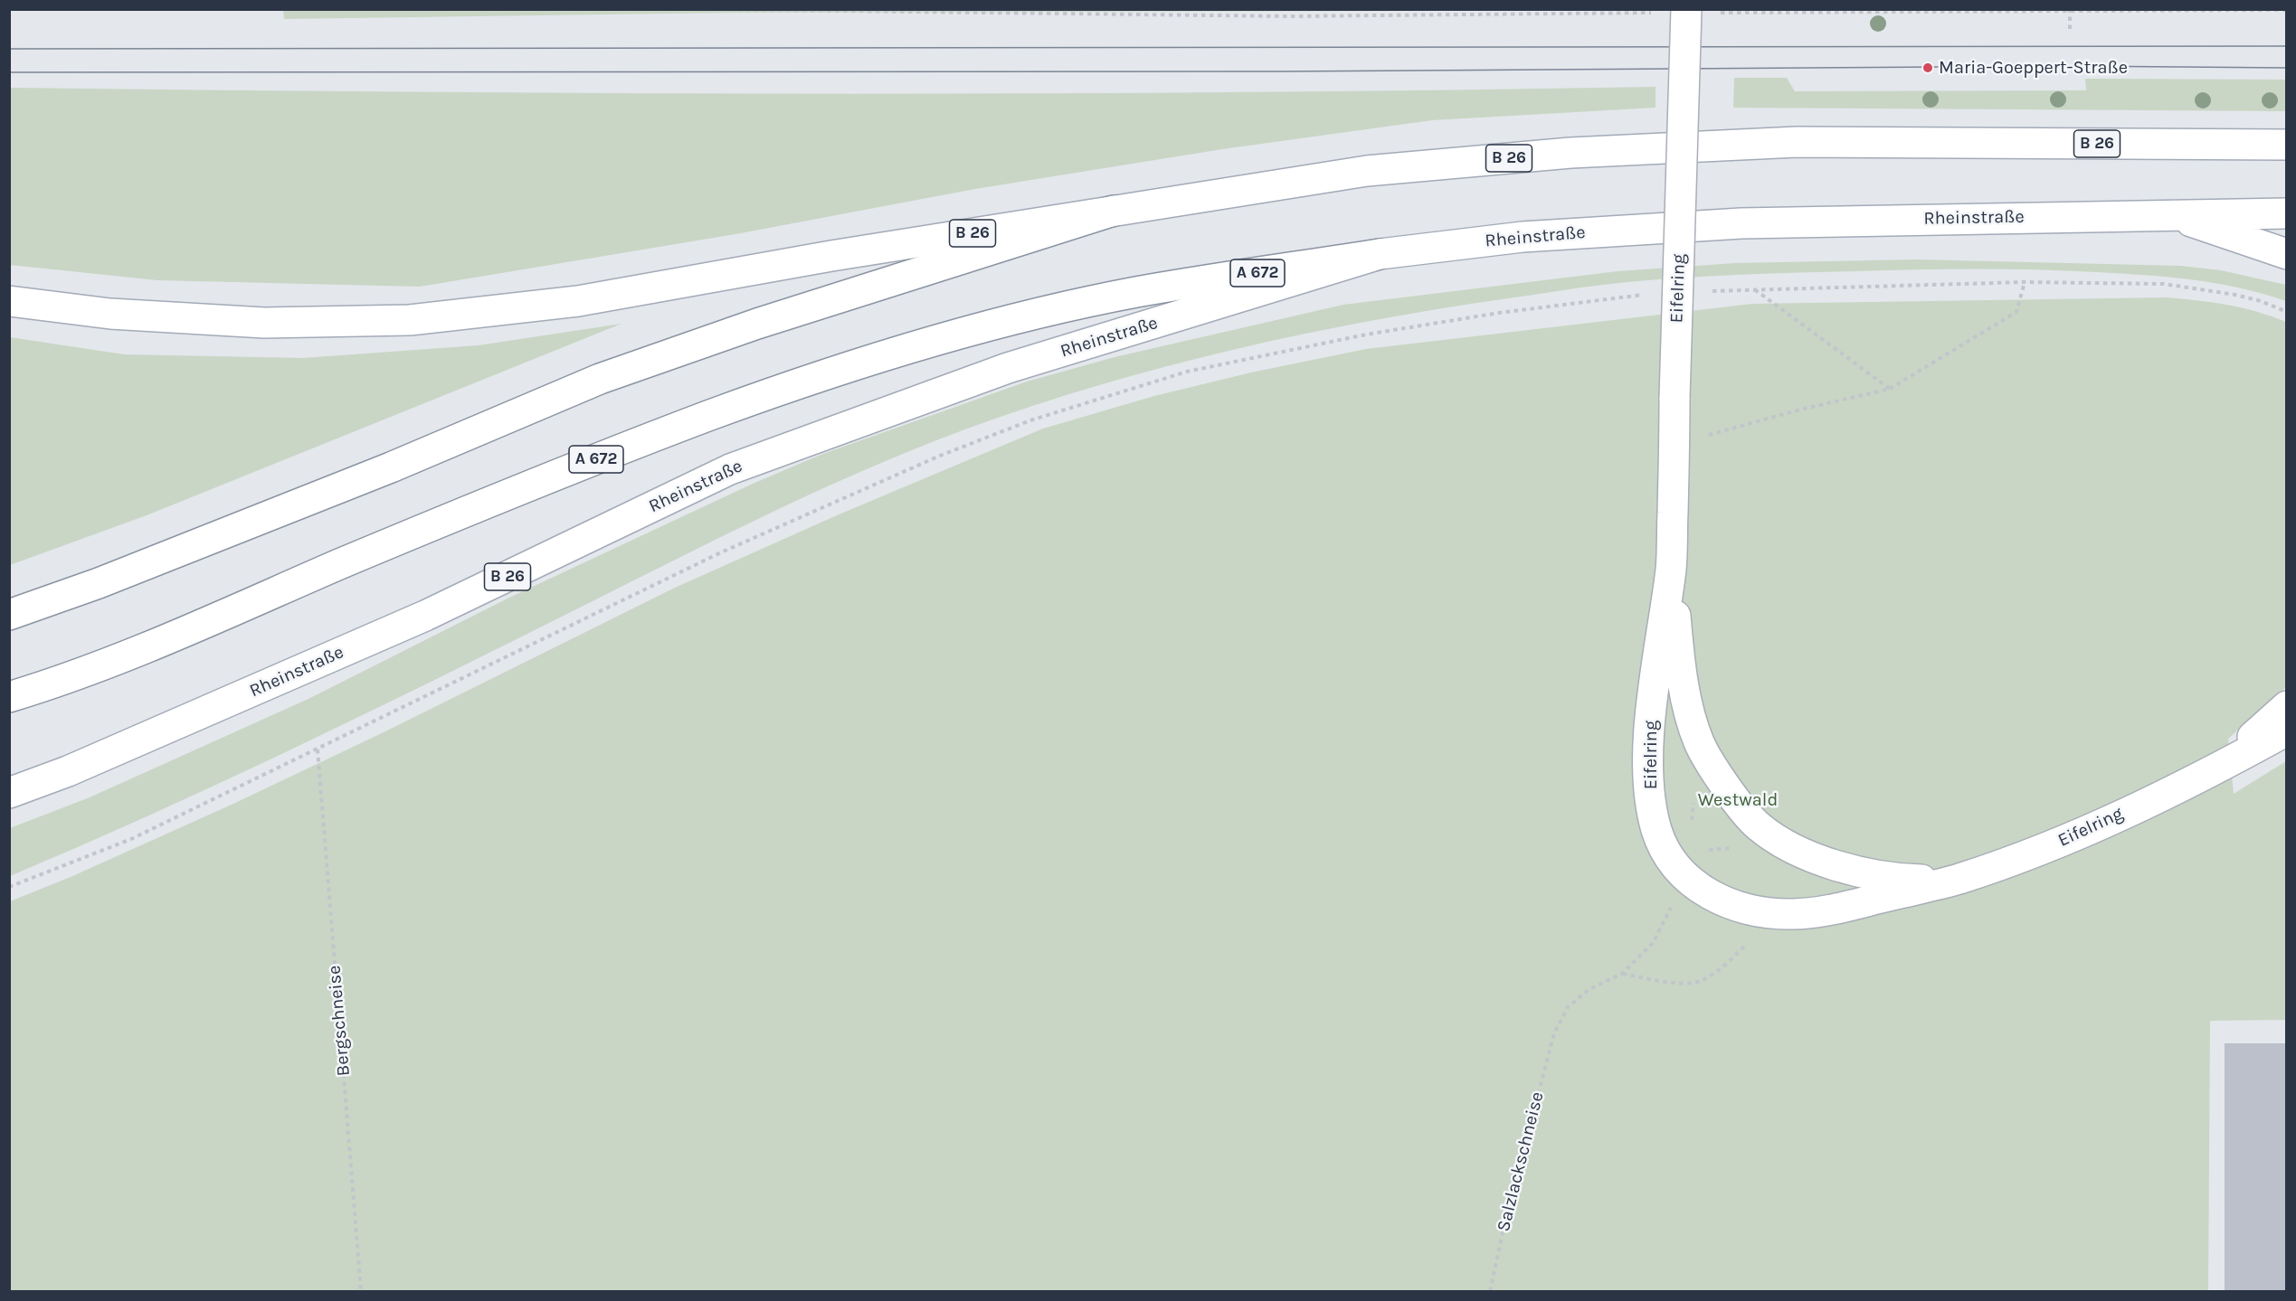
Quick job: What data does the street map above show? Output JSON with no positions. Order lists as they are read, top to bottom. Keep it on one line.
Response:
{"streets":{"main road":["B 26","Rheinstraße","A 672","Eifelring"],"path":["Bergschneise","Salzlackschneise"]},"crossings":[["Rheinstraße","A 672"]],"parks":["Westwald"],"places":["Maria-Goeppert-Straße"]}
